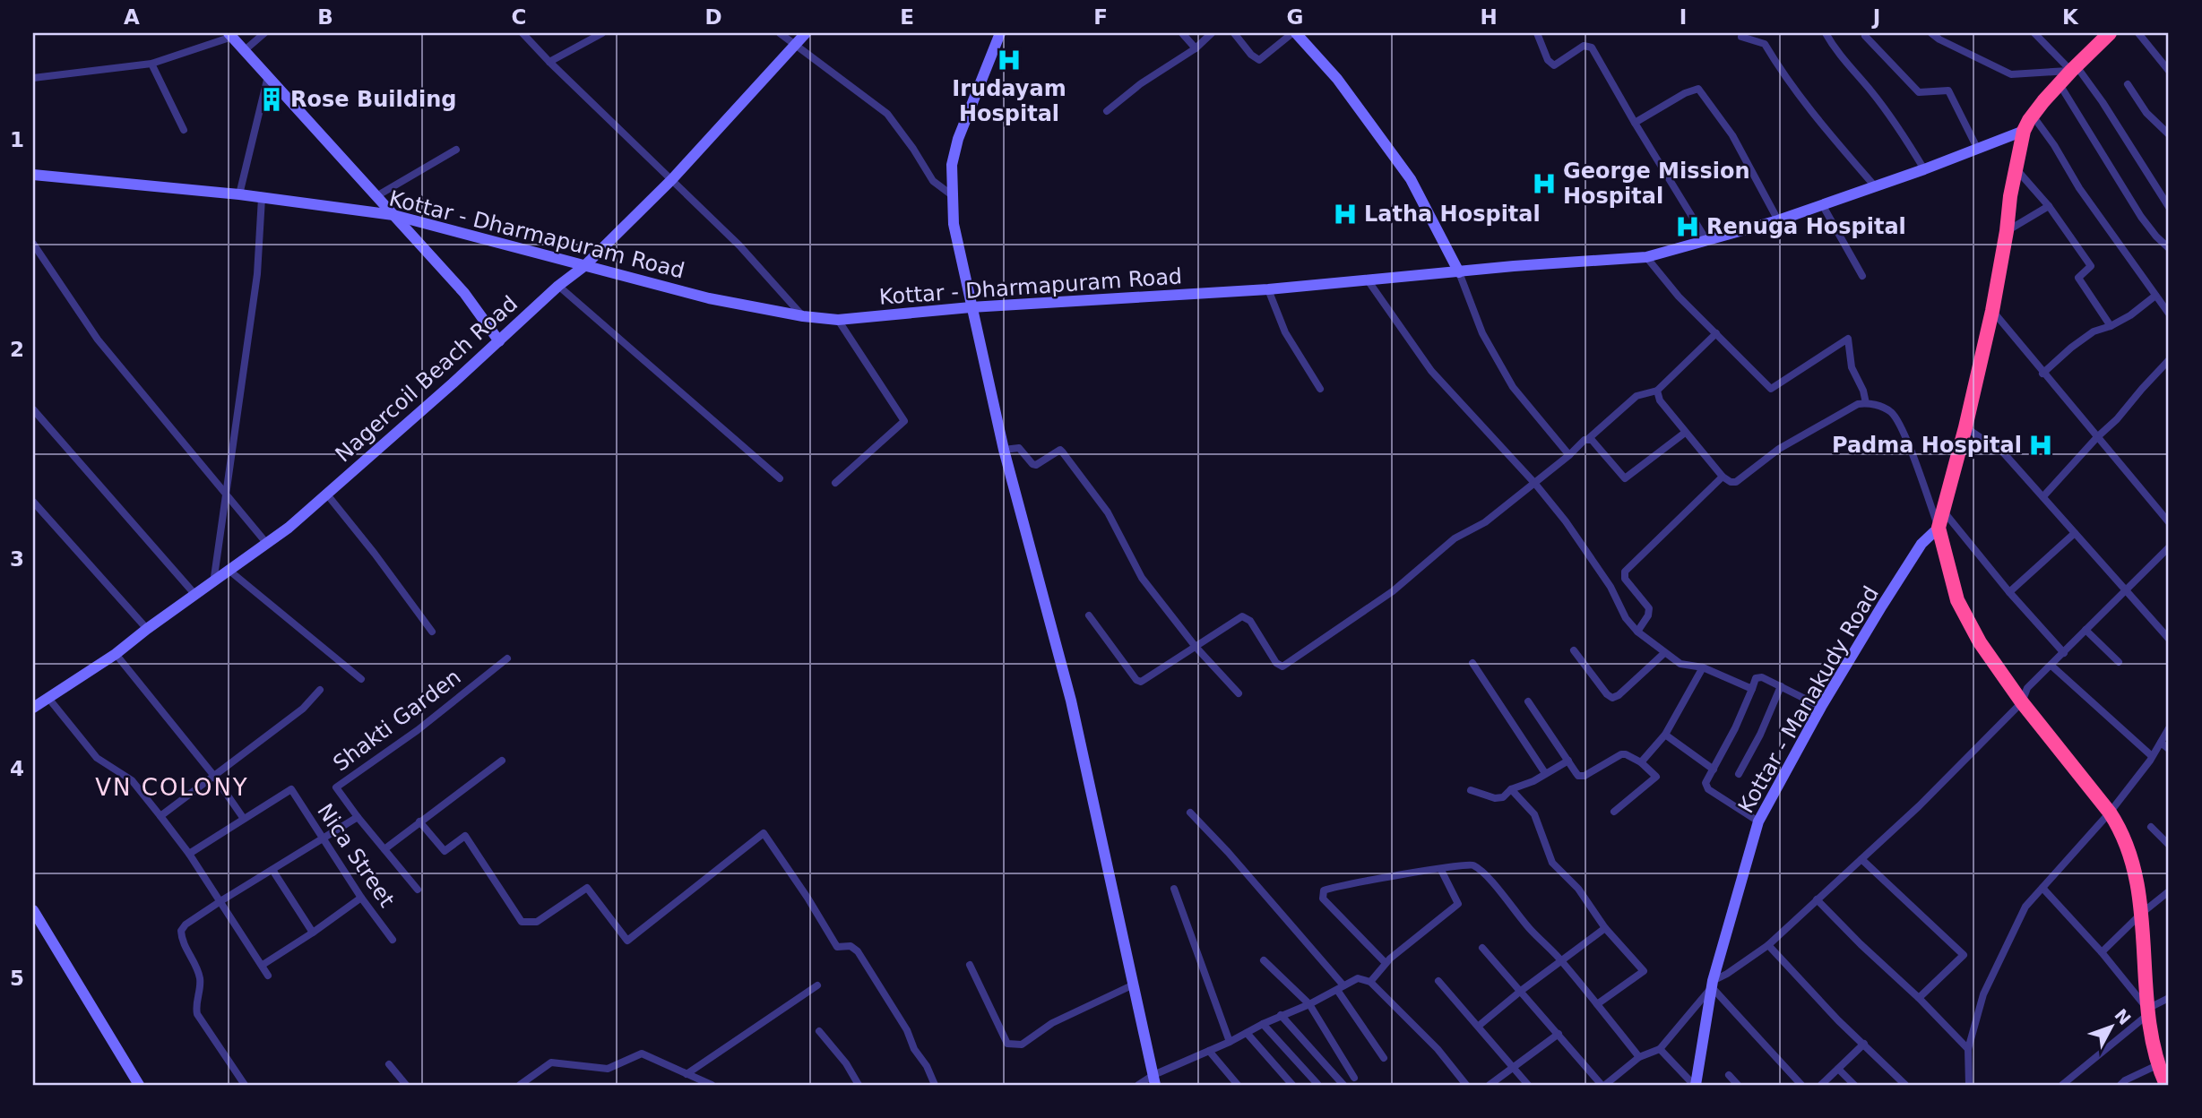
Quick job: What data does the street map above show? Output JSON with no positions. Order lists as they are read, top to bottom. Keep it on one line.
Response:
{"streets":{"main road":["Kottar - Dharmapuram Road","Nagercoil Beach Road","Kottar - Manakudy Road"],"street":["Shakti Garden","Nica Street"]},"crossings":[["Kottar - Dharmapuram Road","Nagercoil Beach Road"]],"districts":["VN COLONY"],"places":{"hospital":["Irudayam Hospital","George Mission Hospital","Latha Hospital","Renuga Hospital","Padma Hospital"],"building":["Rose Building"]},"north":"top right","grid":{"columns":["A","B","C","D","E","F","G","H","I","J","K"],"rows":["1","2","3","4","5"]}}
